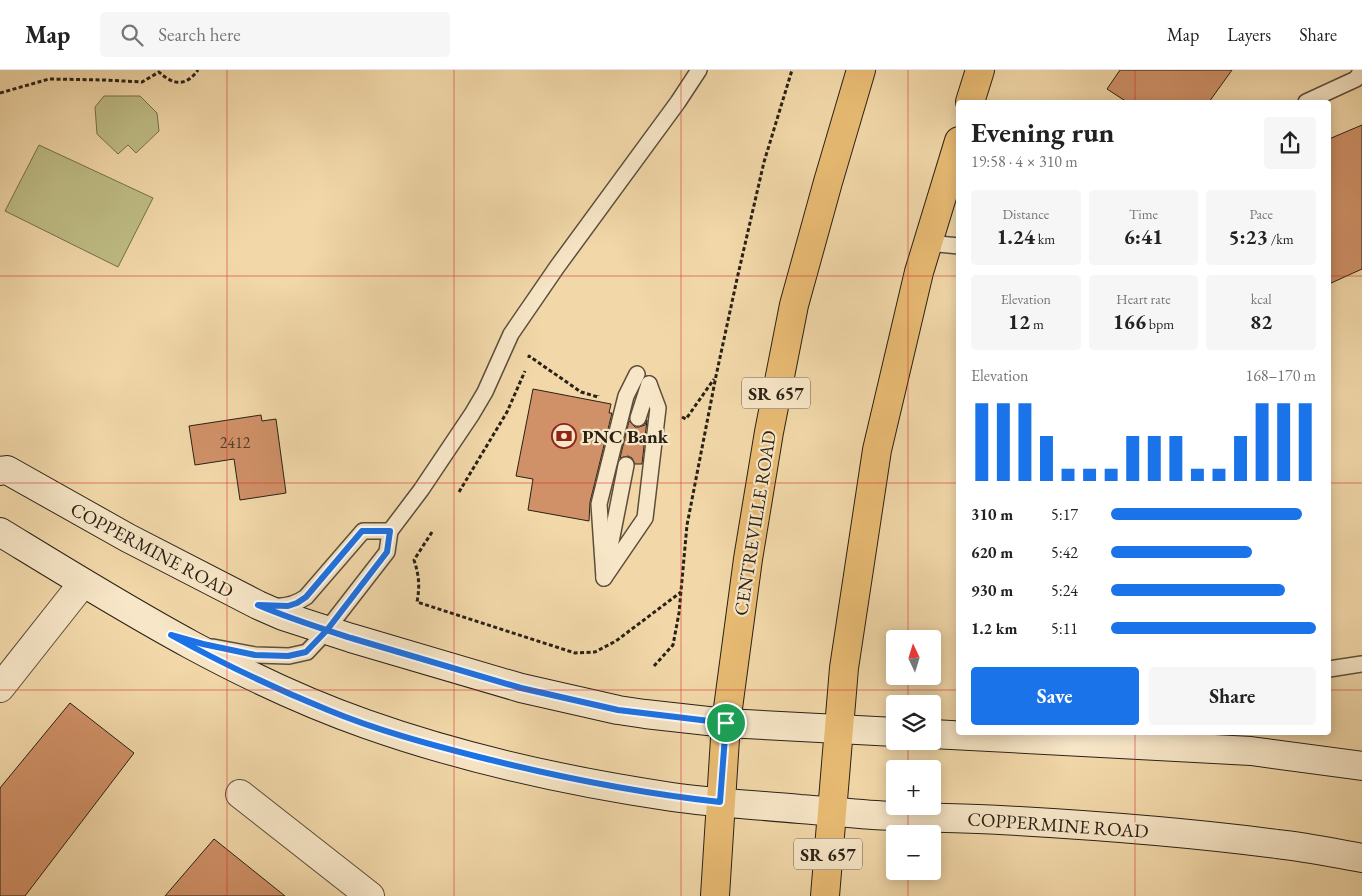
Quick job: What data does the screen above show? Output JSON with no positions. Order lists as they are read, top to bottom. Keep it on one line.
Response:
{"streets":{"main road":["SR 657","CENTREVILLE ROAD"],"street":["COPPERMINE ROAD"]},"crossings":[["SR 657","COPPERMINE ROAD"],["CENTREVILLE ROAD","COPPERMINE ROAD"]],"places":{"bank":["PNC Bank"]},"house_numbers":["2412"],"north":"top","page":{"header":"Map","search":"Search here","nav":["Map","Layers","Share"],"heading":["Evening run","19:58 · 4 × 310 m"],"stats":[["Distance","1.24 km"],["Time","6:41"],["Pace","5:23 /km"],["Elevation","12 m"],["Heart rate","166 bpm"],["kcal","82"]],"chart":["Elevation","168–170 m"],"list":[{"name":"310 m","note":"5:17"},{"name":"620 m","note":"5:42"},{"name":"930 m","note":"5:24"},{"name":"1.2 km","note":"5:11"}],"map_buttons":["+","−"],"buttons":["Save","Share"]}}
